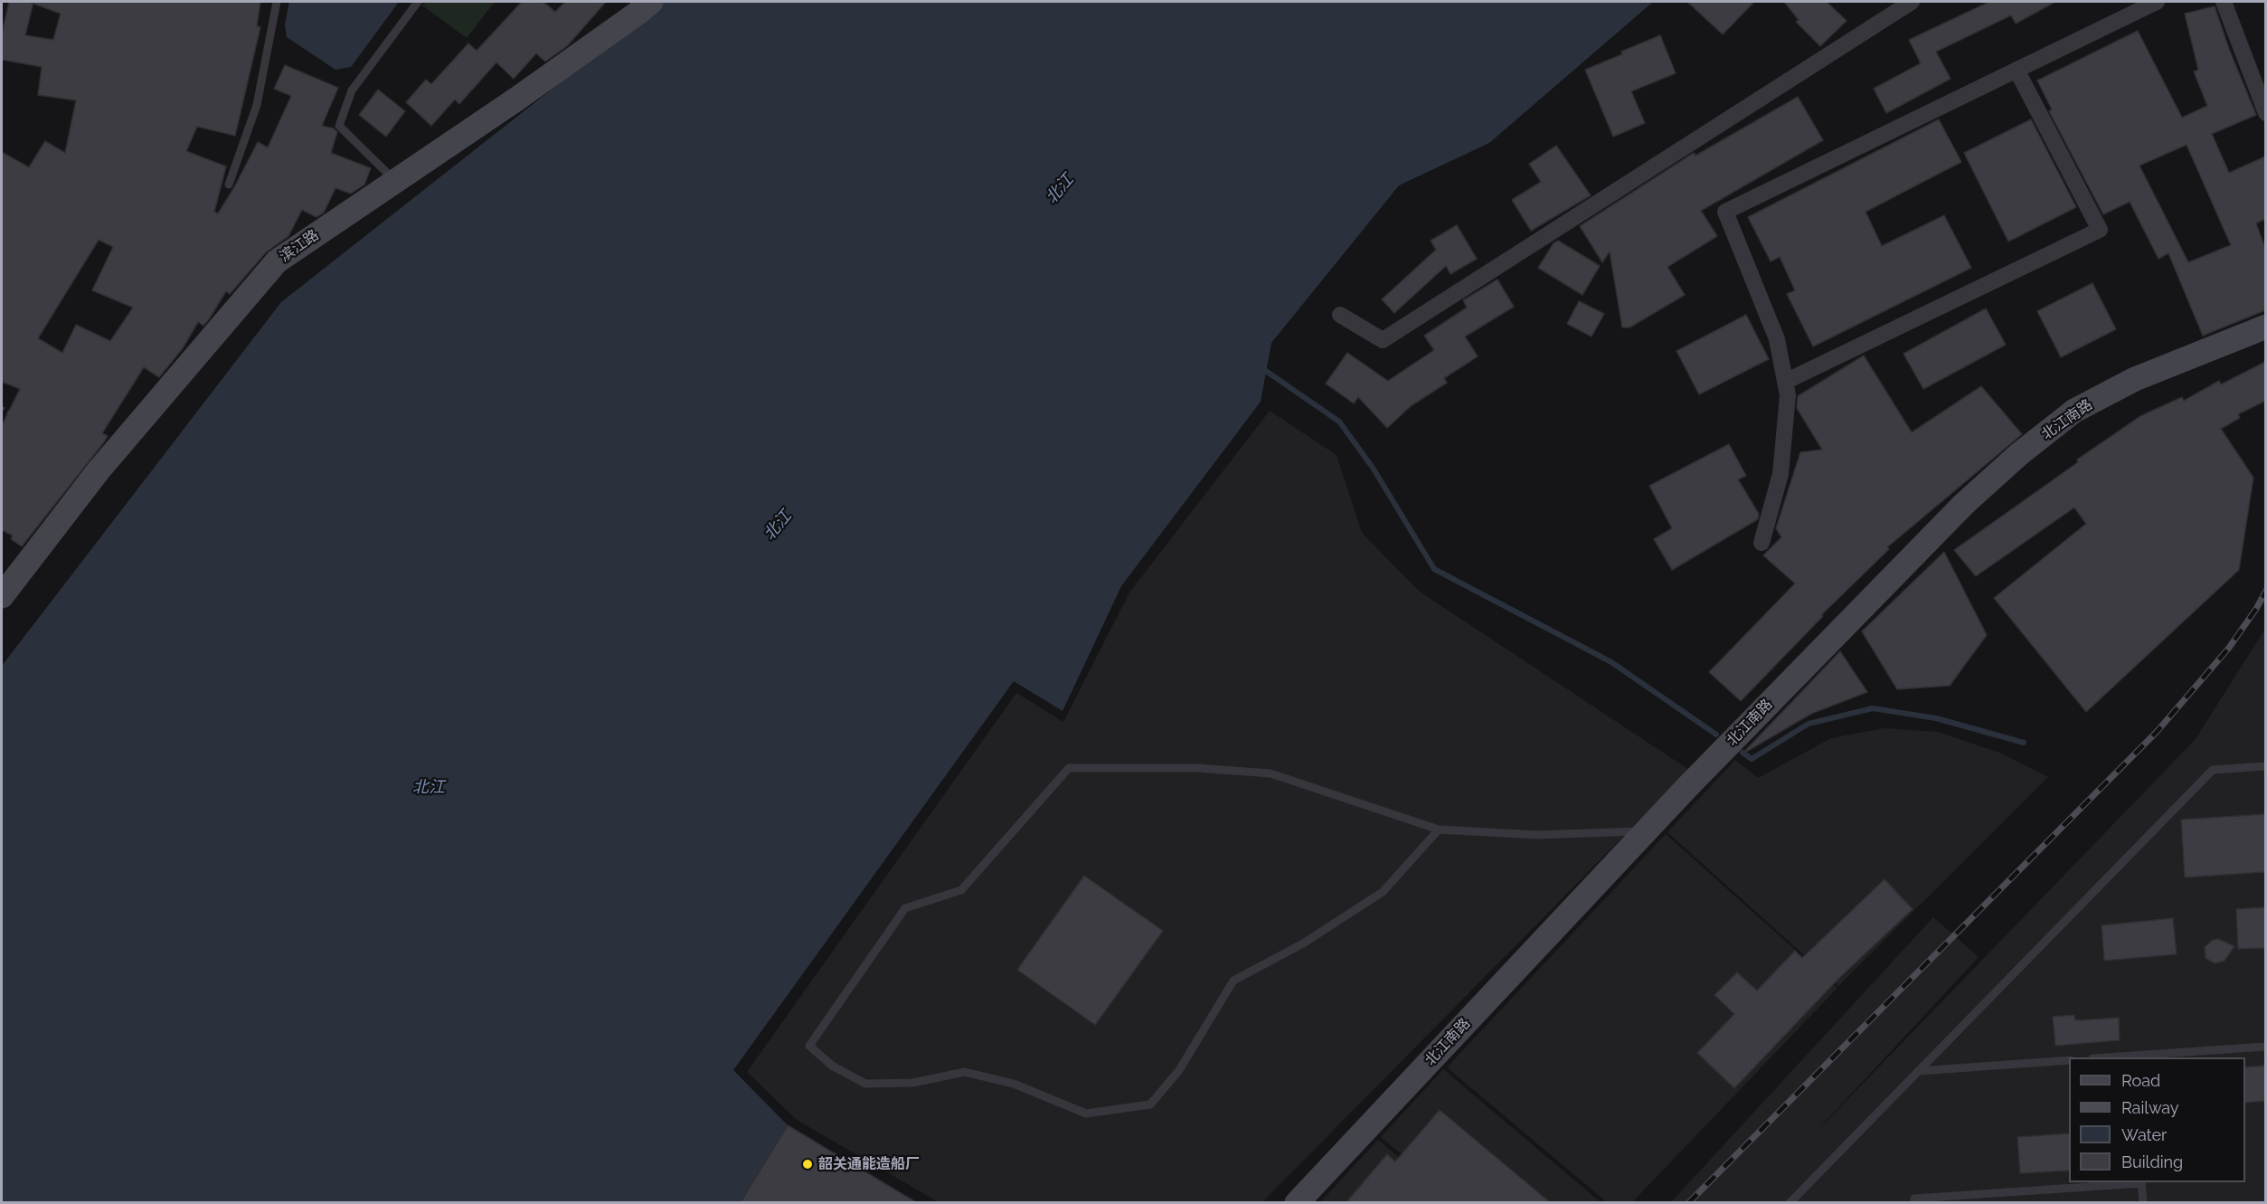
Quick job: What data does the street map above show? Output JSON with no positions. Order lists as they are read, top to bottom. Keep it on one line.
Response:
{"streets":{"street":["滨江路","北江南路"]},"water":["北江"],"places":["韶关通能造船厂"],"legend":["Road","Railway","Water","Building"]}
